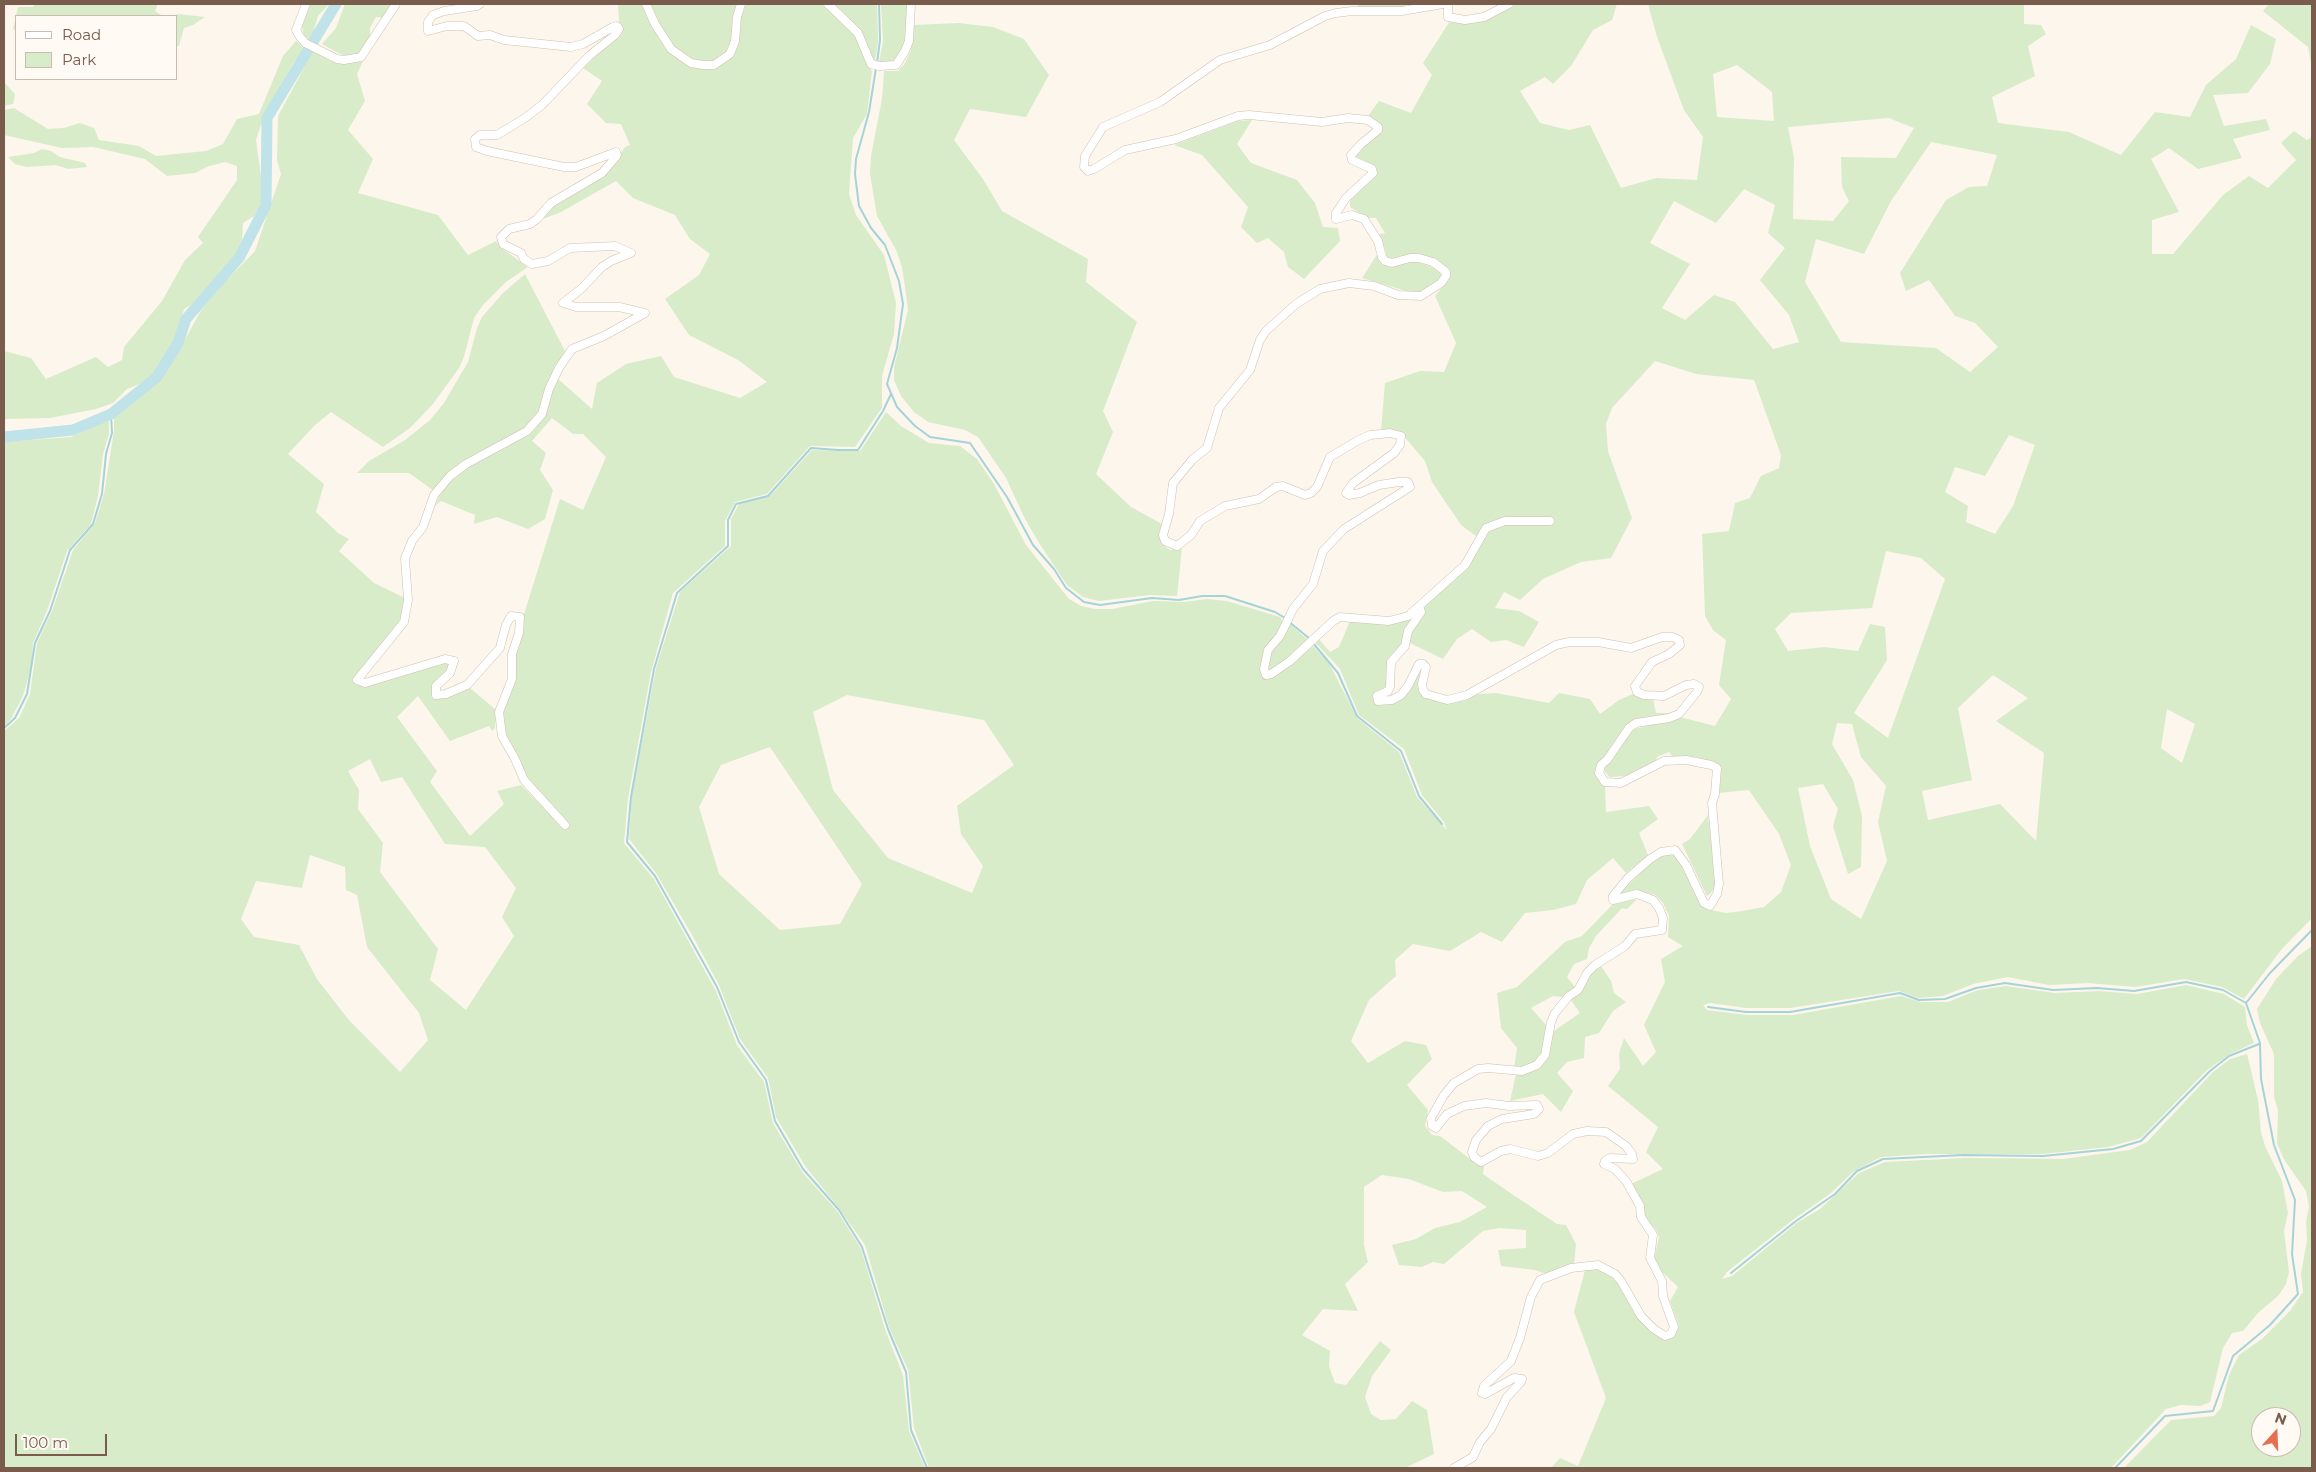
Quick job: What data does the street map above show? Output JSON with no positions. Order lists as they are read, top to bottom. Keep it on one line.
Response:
{"legend":["Road","Park"],"scale_bar":"100 m","north":"top"}
